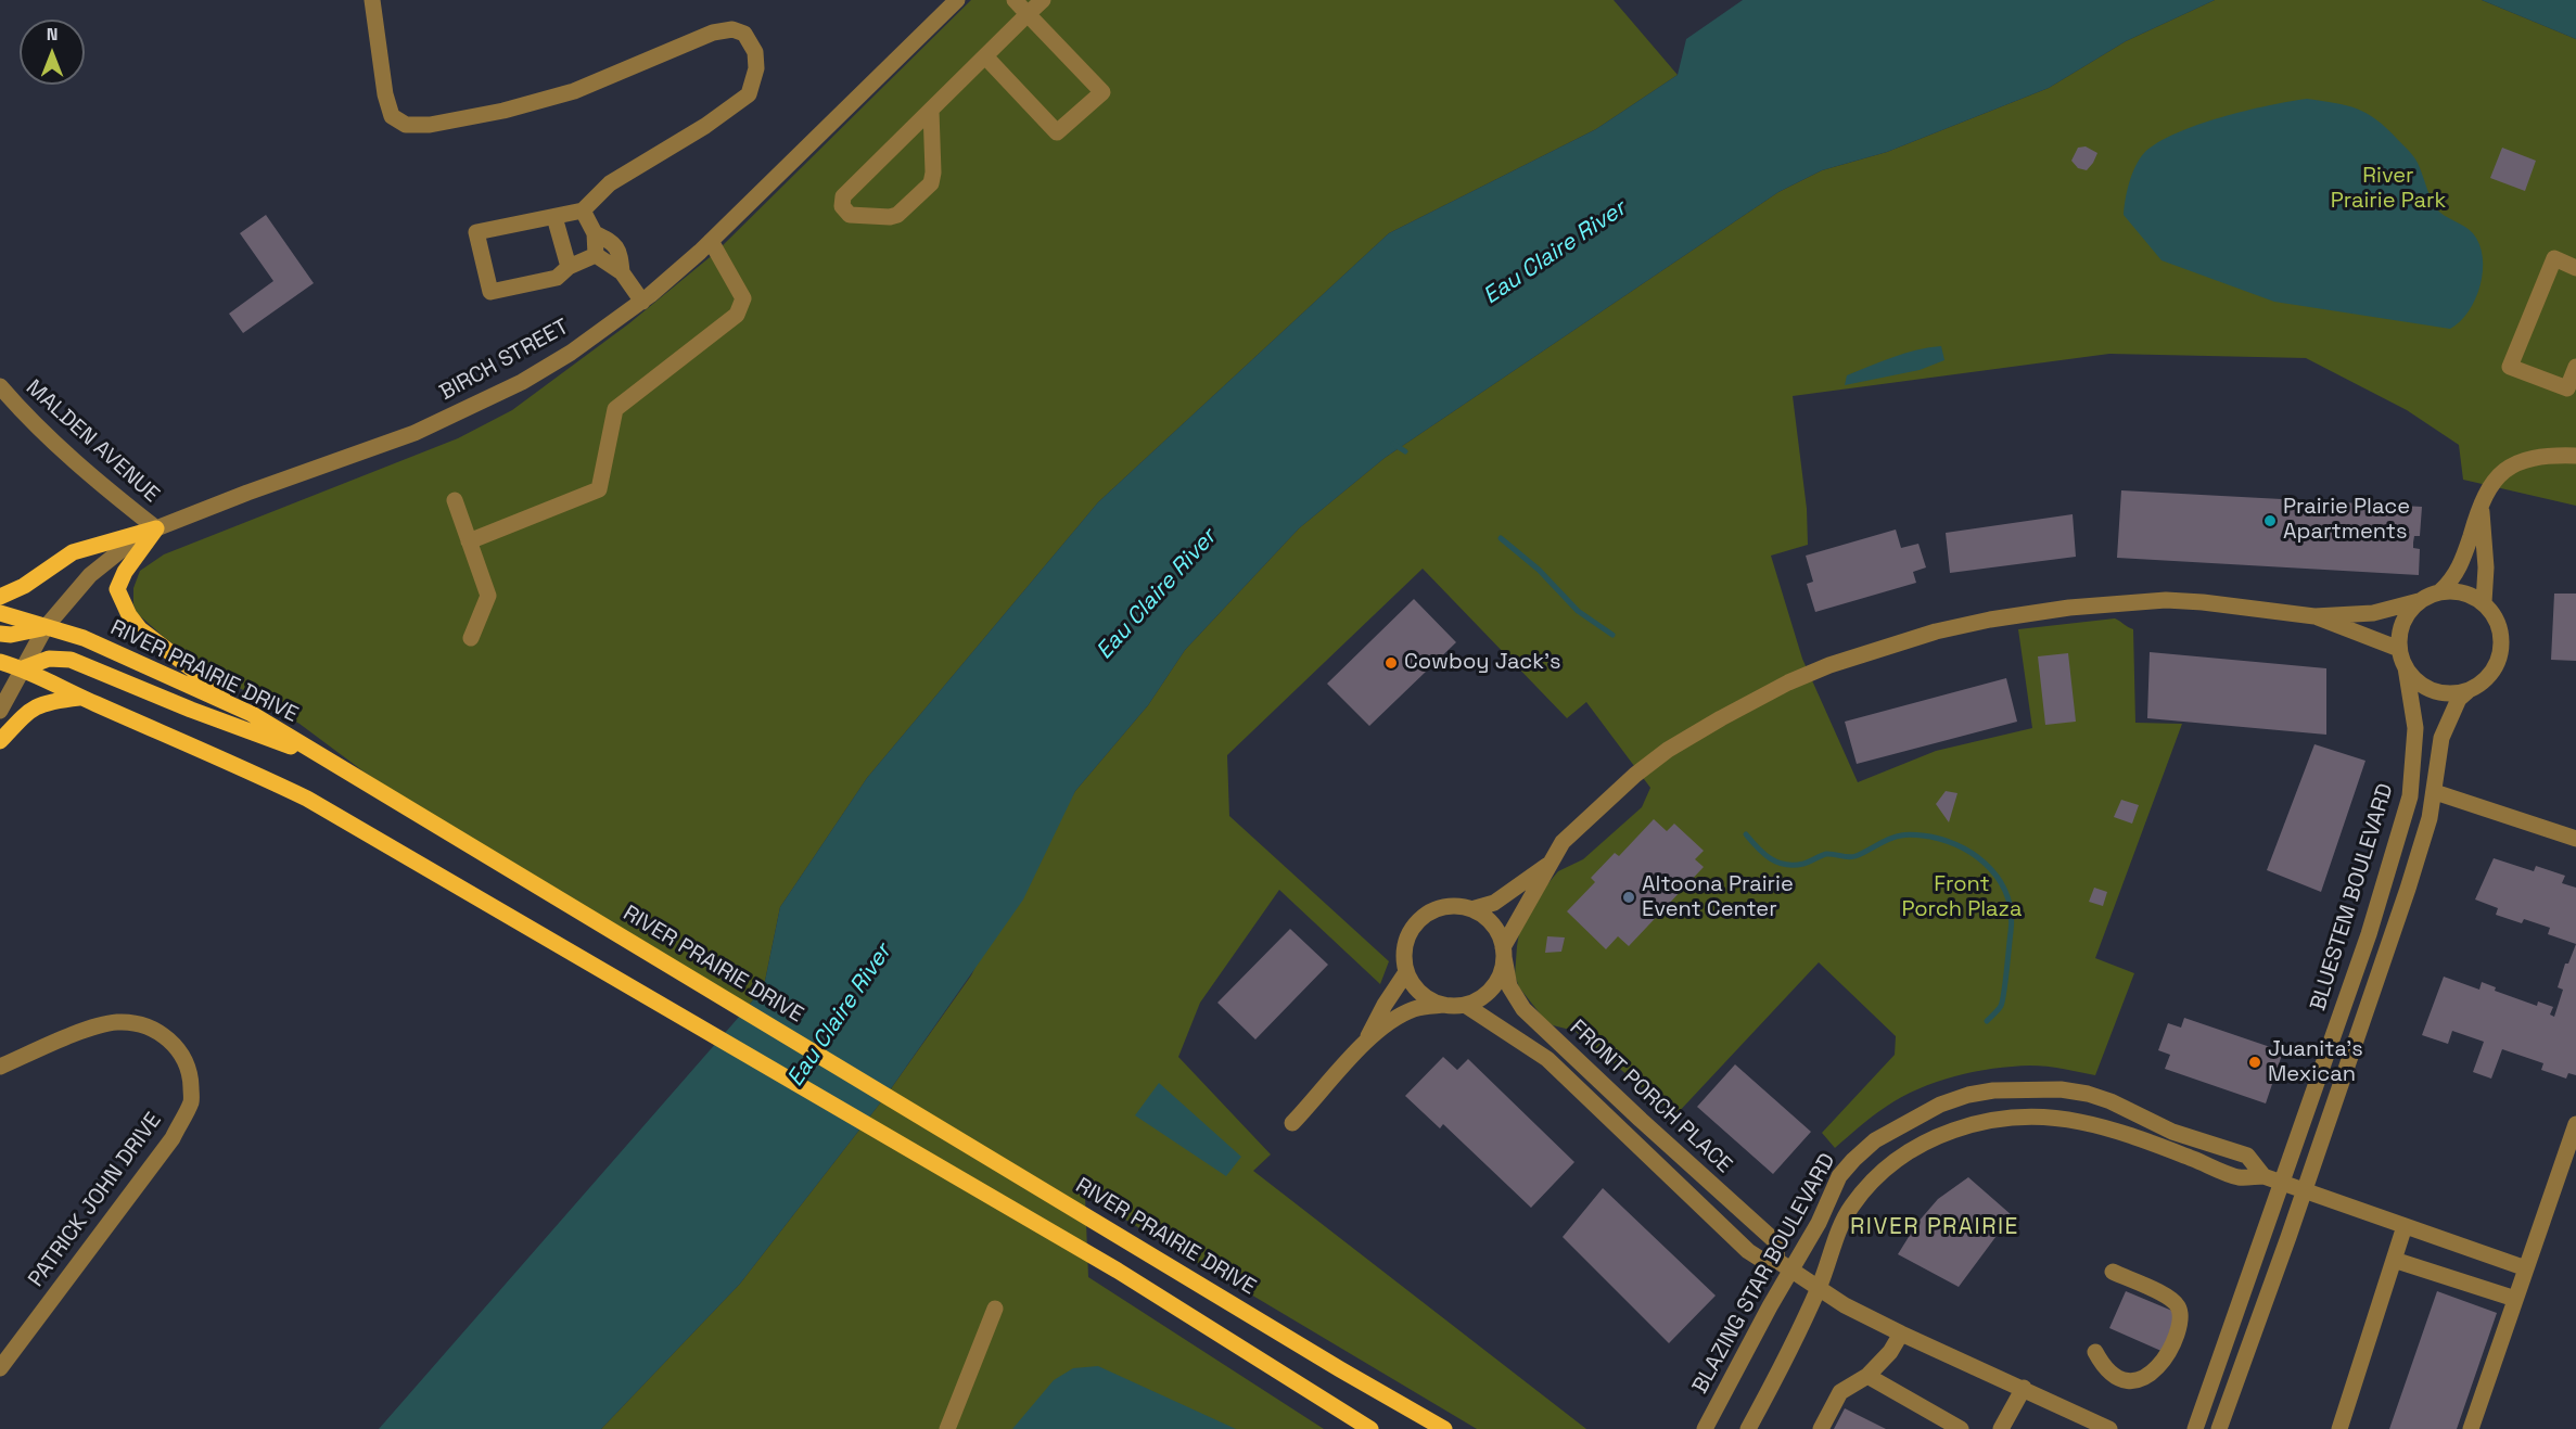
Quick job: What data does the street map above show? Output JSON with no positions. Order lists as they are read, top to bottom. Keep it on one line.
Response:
{"streets":{"main road":["RIVER PRAIRIE DRIVE"],"street":["BIRCH STREET","MALDEN AVENUE","BLUESTEM BOULEVARD","FRONT PORCH PLACE","PATRICK JOHN DRIVE","BLAZING STAR BOULEVARD"]},"crossings":[["BIRCH STREET","MALDEN AVENUE"],["BIRCH STREET","RIVER PRAIRIE DRIVE"],["BLUESTEM BOULEVARD","BLAZING STAR BOULEVARD"],["FRONT PORCH PLACE","BLAZING STAR BOULEVARD"]],"districts":["RIVER PRAIRIE"],"water":["Eau Claire River"],"parks":["River Prairie Park","Front Porch Plaza"],"places":["Prairie Place Apartments","Cowboy Jack's","Altoona Prairie Event Center","Juanita’s Mexican"],"north":"top"}
